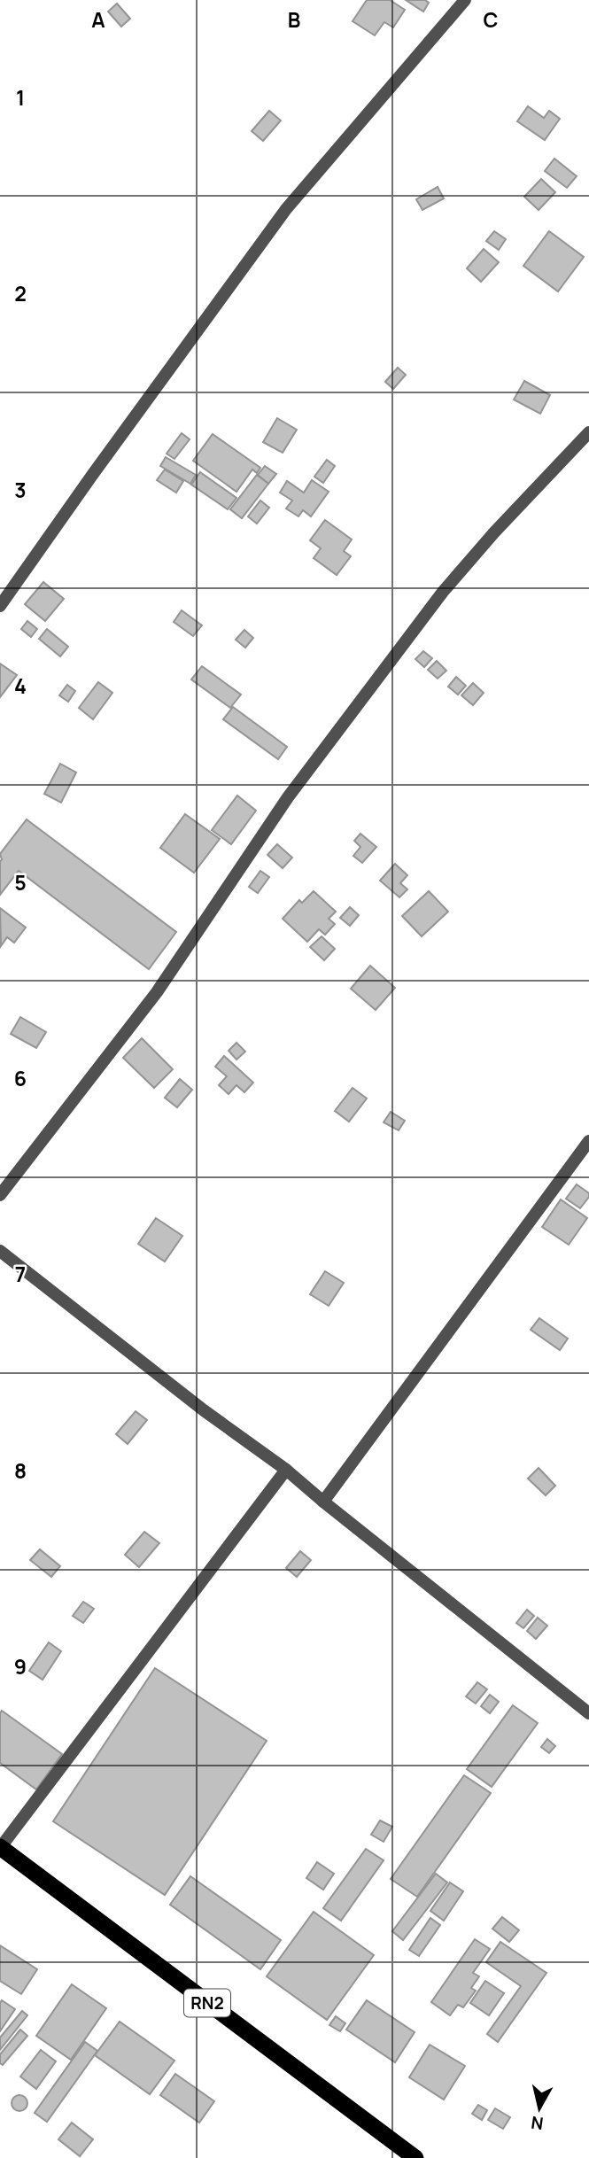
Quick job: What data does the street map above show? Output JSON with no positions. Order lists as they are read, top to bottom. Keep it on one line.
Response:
{"streets":{"highway":["RN2"]},"north":"bottom","grid":{"columns":["A","B","C"],"rows":["1","2","3","4","5","6","7","8","9"]}}
